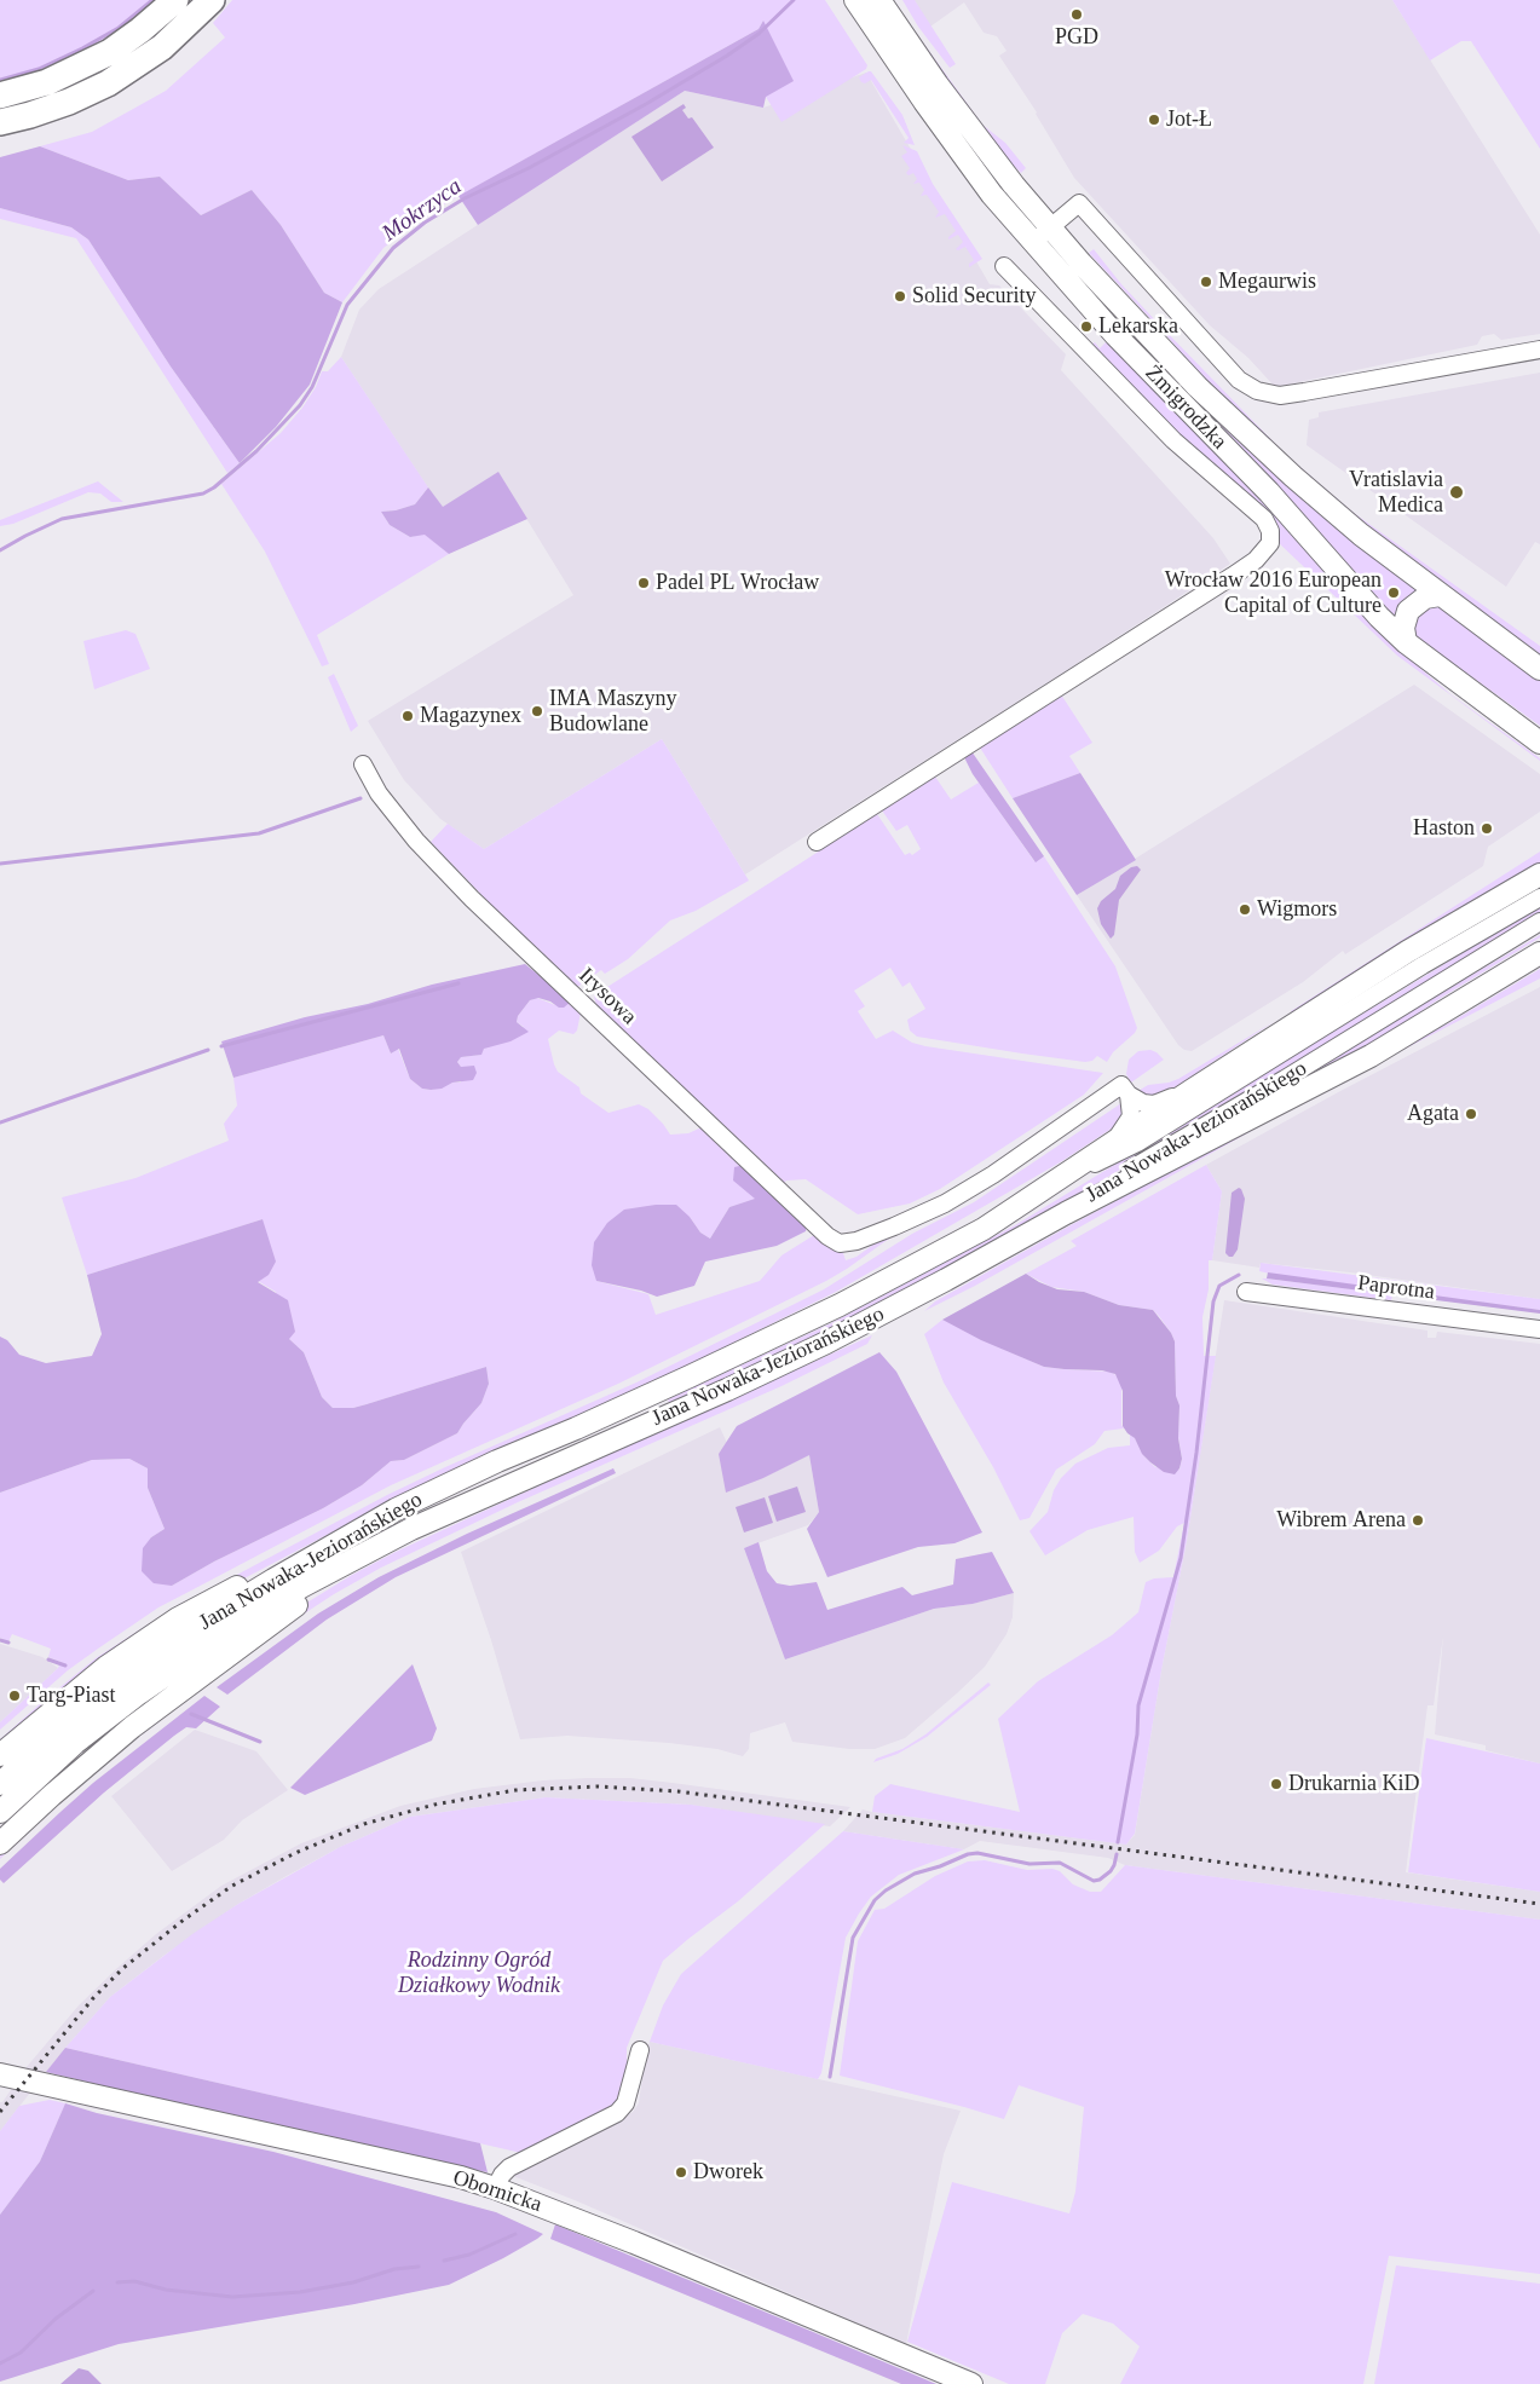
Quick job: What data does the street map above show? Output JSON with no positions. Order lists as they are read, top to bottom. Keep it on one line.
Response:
{"streets":{"main road":["Żmigrodzka","Jana Nowaka-Jeziorańskiego","Obornicka"],"street":["Irysowa","Paprotna"]},"water":["Mokrzyca"],"parks":["Rodzinny Ogród Działkowy Wodnik"],"places":["PGD","Jot-Ł","Megaurwis","Solid Security","Lekarska","Vratislavia Medica","Padel PL Wrocław","Wrocław 2016 European Capital of Culture","IMA Maszyny Budowlane","Magazynex","Haston","Wigmors","Agata","Wibrem Arena","Targ-Piast","Drukarnia KiD","Dworek"]}
